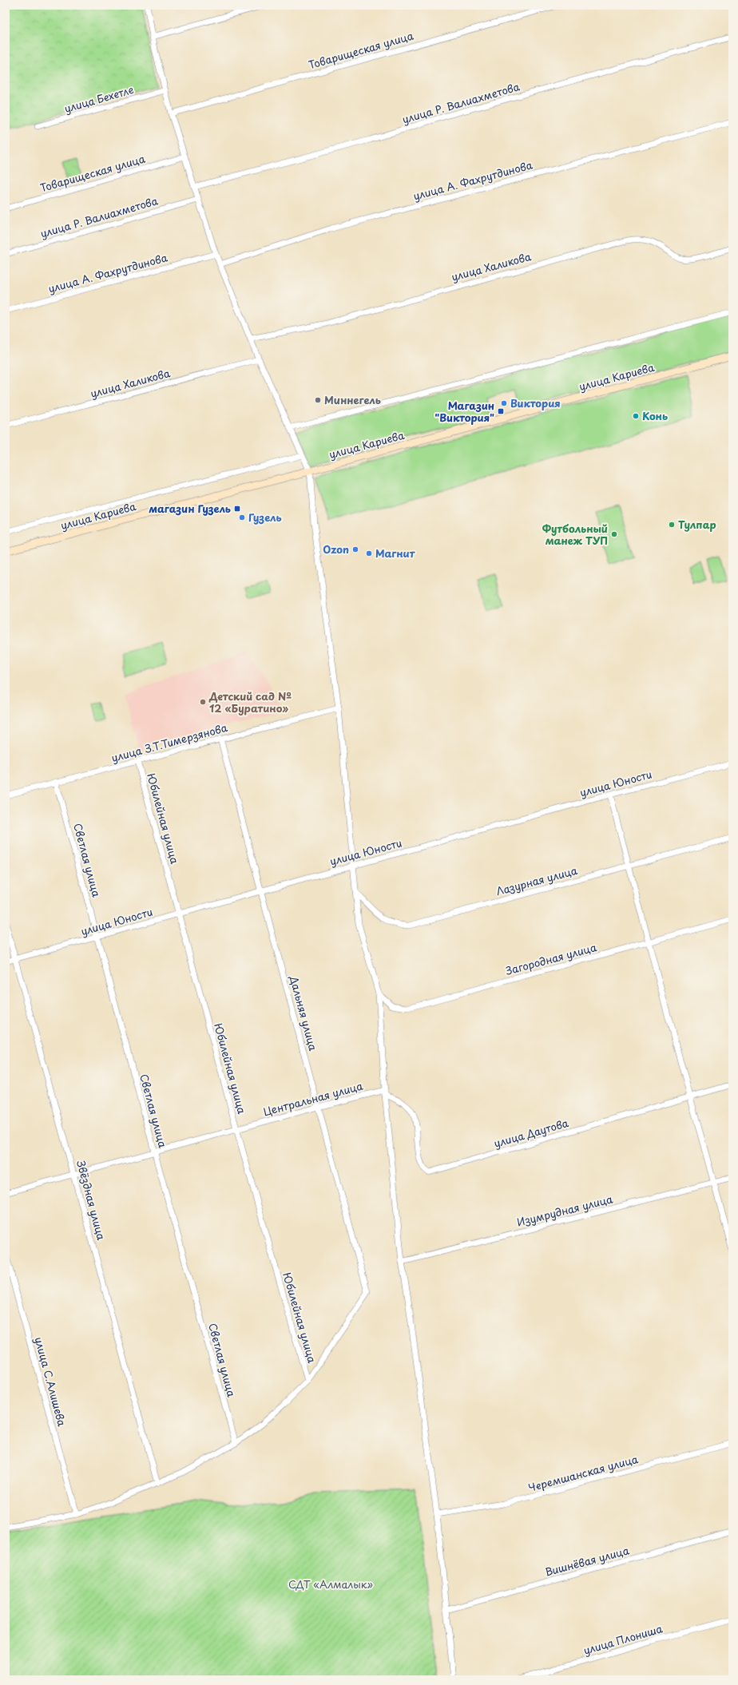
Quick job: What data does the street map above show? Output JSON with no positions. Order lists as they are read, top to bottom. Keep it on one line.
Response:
{"streets":{"main road":["улица Кариева"],"street":["Товарищеская улица","улица Бехетле","улица Р. Валиахметова","улица А. Фахрутдинова","улица Халикова","улица З.Т.Тимерзянова","улица Юности","Юбилейная улица","Светлая улица","Лазурная улица","Загородная улица","Дальняя улица","Центральная улица","улица Даутова","Звёздная улица","Изумрудная улица","улица С.Алишева","Черемшанская улица","Вишнёвая улица","улица Плониша"]},"crossings":[["улица З.Т.Тимерзянова","Юбилейная улица"],["улица З.Т.Тимерзянова","Светлая улица"],["улица З.Т.Тимерзянова","Дальняя улица"],["улица Юности","Юбилейная улица"],["улица Юности","Светлая улица"],["улица Юности","Дальняя улица"],["улица Юности","Звёздная улица"],["Юбилейная улица","Дальняя улица"],["Юбилейная улица","Центральная улица"],["Светлая улица","Центральная улица"],["Дальняя улица","Центральная улица"],["Центральная улица","улица Даутова"],["Центральная улица","Звёздная улица"]],"parks":["СДТ «Алмалык»"],"places":{"other":["Миннегель","Виктория","Конь","Гузель","Тулпар","Футбольный манеж ТУП","Ozon","Магнит","Детский сад № 12 «Буратино»"],"transit":["Магазин \"Виктория\"","магазин Гузель"]}}
